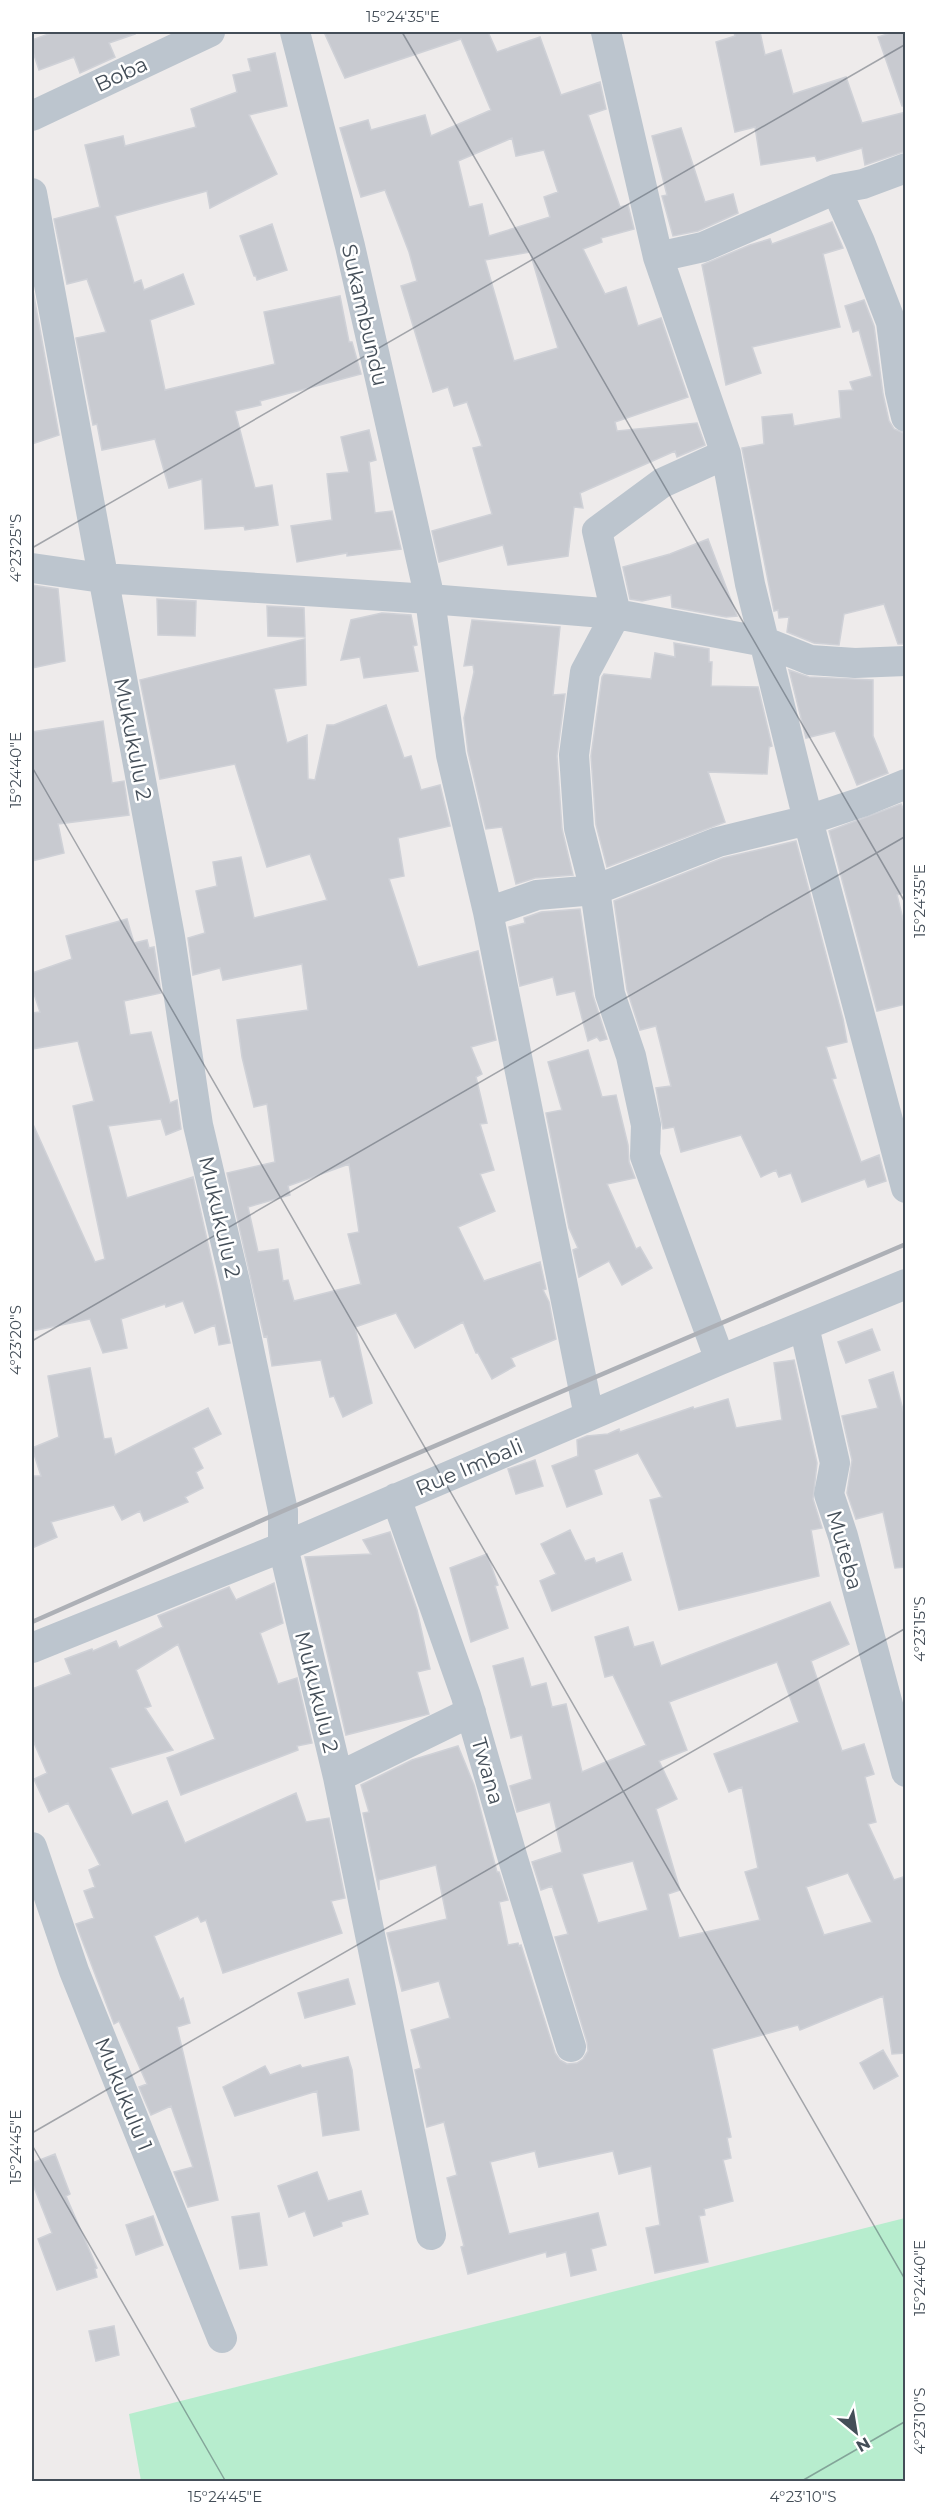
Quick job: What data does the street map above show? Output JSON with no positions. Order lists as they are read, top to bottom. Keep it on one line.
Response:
{"streets":{"street":["Boba","Sukambundu","Mukukulu 2","Rue Imbali","Muteba","Twana","Mukukulu 1"]},"crossings":[["Sukambundu","Rue Imbali"],["Mukukulu 2","Rue Imbali"],["Rue Imbali","Muteba"],["Rue Imbali","Twana"]],"north":"bottom right","coordinates":["15°24'35\"E","4°23'25\"S","15°24'40\"E","4°23'20\"S","4°23'15\"S","15°24'45\"E","4°23'10\"S"]}
